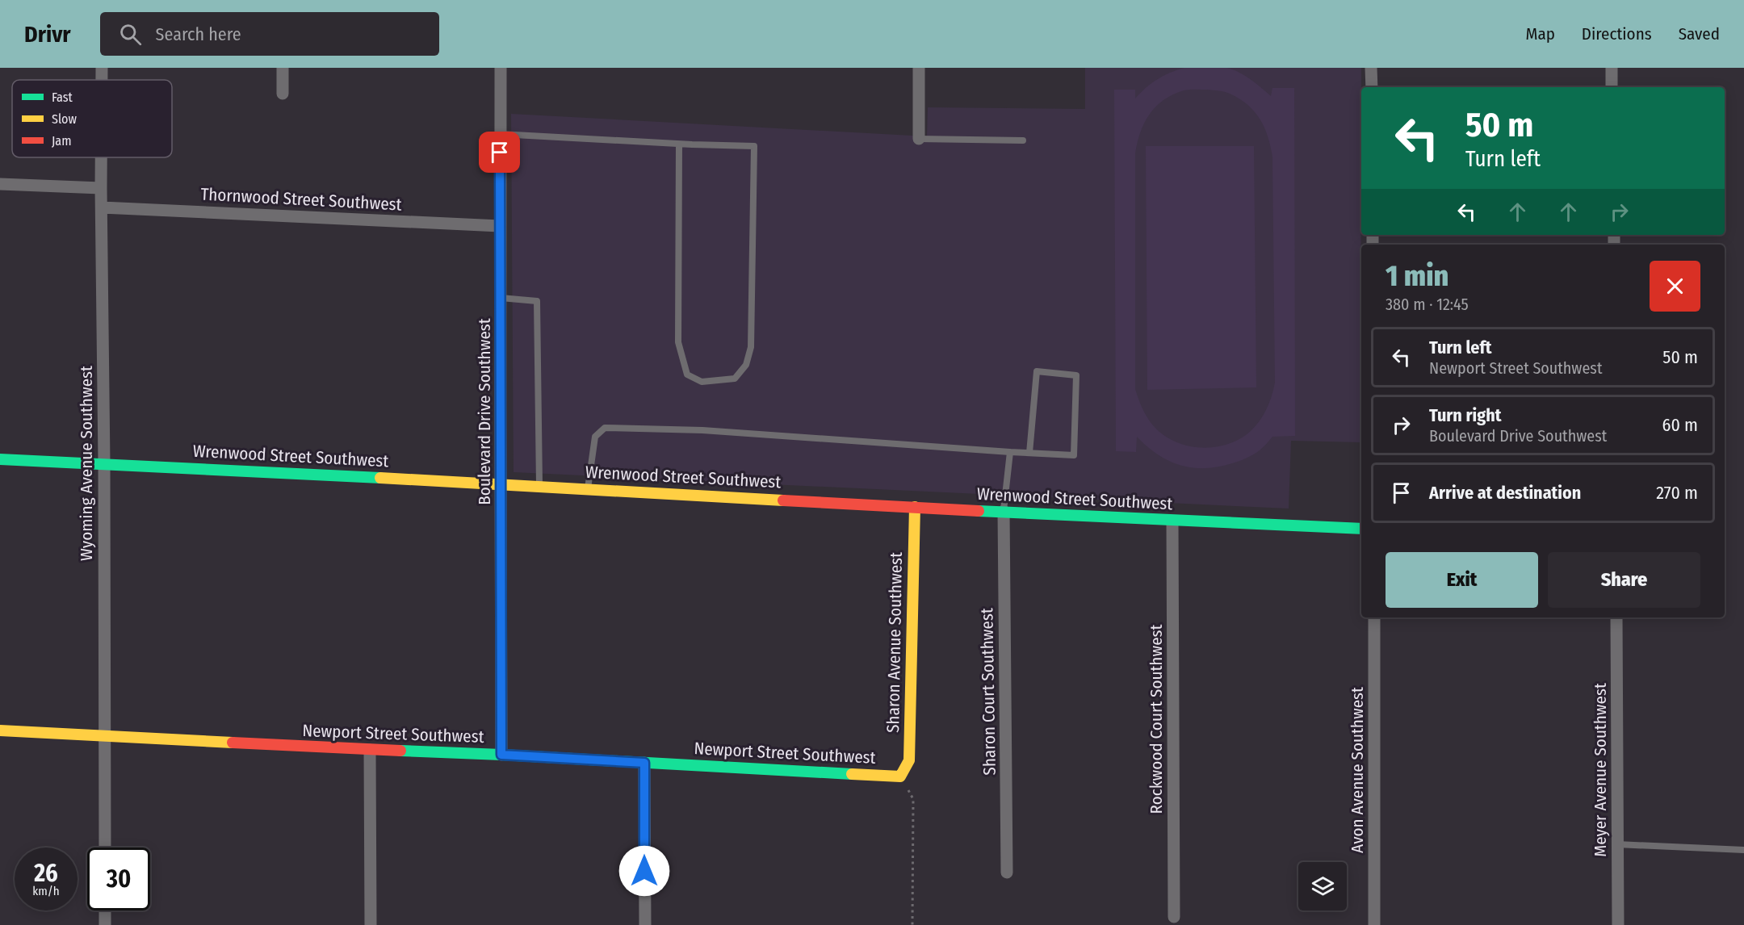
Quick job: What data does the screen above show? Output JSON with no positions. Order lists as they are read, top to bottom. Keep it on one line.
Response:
{"streets":{"street":["Thornwood Street Southwest","Boulevard Drive Southwest","Wrenwood Street Southwest","Wyoming Avenue Southwest","Sharon Avenue Southwest","Sharon Court Southwest","Rockwood Court Southwest","Newport Street Southwest","Avon Avenue Southwest","Meyer Avenue Southwest"]},"crossings":[["Thornwood Street Southwest","Boulevard Drive Southwest"],["Thornwood Street Southwest","Wyoming Avenue Southwest"],["Boulevard Drive Southwest","Wrenwood Street Southwest"],["Boulevard Drive Southwest","Newport Street Southwest"],["Wrenwood Street Southwest","Wyoming Avenue Southwest"],["Wrenwood Street Southwest","Sharon Avenue Southwest"],["Wrenwood Street Southwest","Sharon Court Southwest"],["Wrenwood Street Southwest","Rockwood Court Southwest"],["Wyoming Avenue Southwest","Newport Street Southwest"],["Sharon Avenue Southwest","Newport Street Southwest"]],"legend":["Fast","Slow","Jam"],"page":{"header":"Drivr","search":"Search here","nav":["Map","Directions","Saved"],"turn":["50 m","Turn left"],"heading":["1 min","380 m · 12:45"],"list":[{"name":"Turn left","note":"Newport Street Southwest","value":"50 m"},{"name":"Turn right","note":"Boulevard Drive Southwest","value":"60 m"},{"name":"Arrive at destination","value":"270 m"}],"buttons":["Exit","Share"],"speed":"26 km/h","limit":"30"}}
